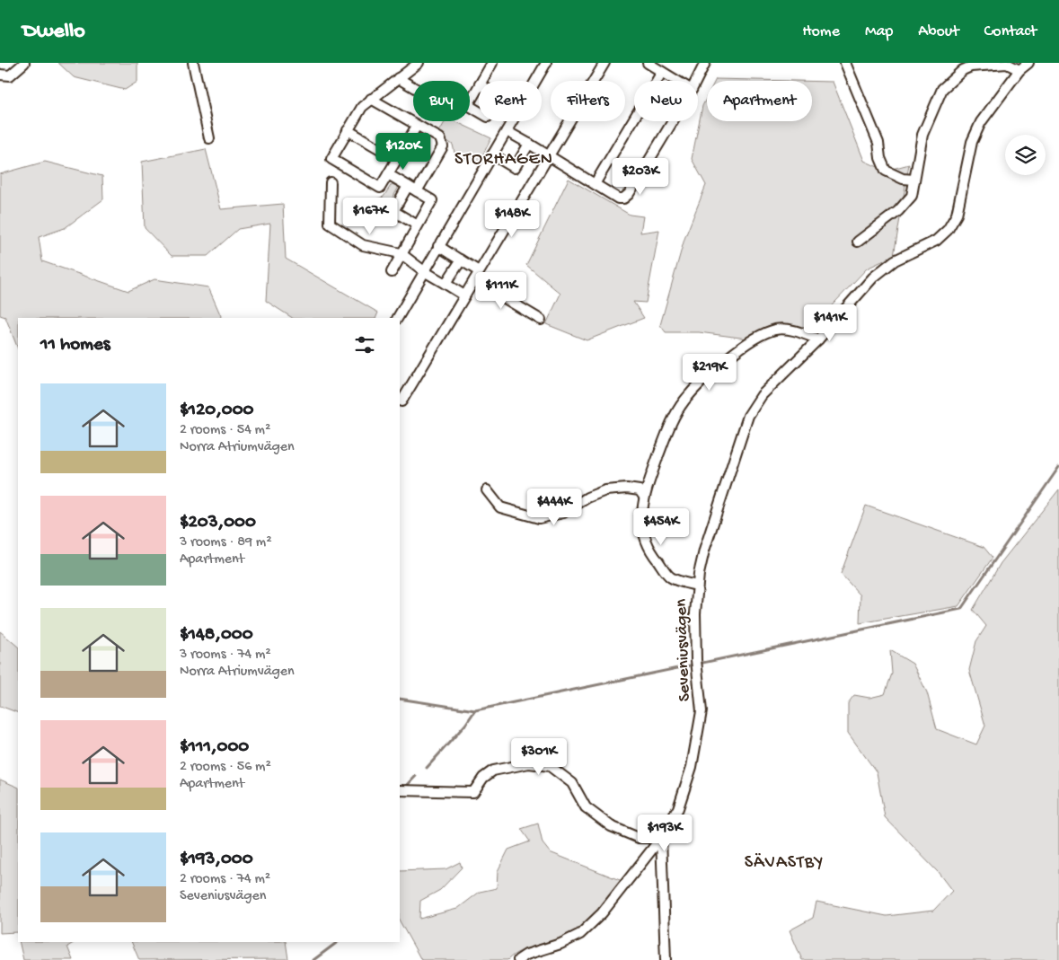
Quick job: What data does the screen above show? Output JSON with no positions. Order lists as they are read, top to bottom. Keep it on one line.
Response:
{"streets":{"street":["Seveniusvägen"]},"districts":["STORHAGEN","SÄVASTBY"],"page":{"header":"Dwello","nav":["Home","Map","About","Contact"],"chip":["Buy","Rent","Filters","New","Apartment"],"price":["$120K","$203K","$167K","$148K","$111K","$141K","$219K","$444K","$454K","$301K","$193K"],"heading":"11 homes","list":[{"name":"$120,000","note":"2 rooms · 54 m² · Norra Atriumvägen"},{"name":"$203,000","note":"3 rooms · 89 m² · Apartment"},{"name":"$148,000","note":"3 rooms · 74 m² · Norra Atriumvägen"},{"name":"$111,000","note":"2 rooms · 56 m² · Apartment"},{"name":"$193,000","note":"2 rooms · 74 m² · Seveniusvägen"}]}}
